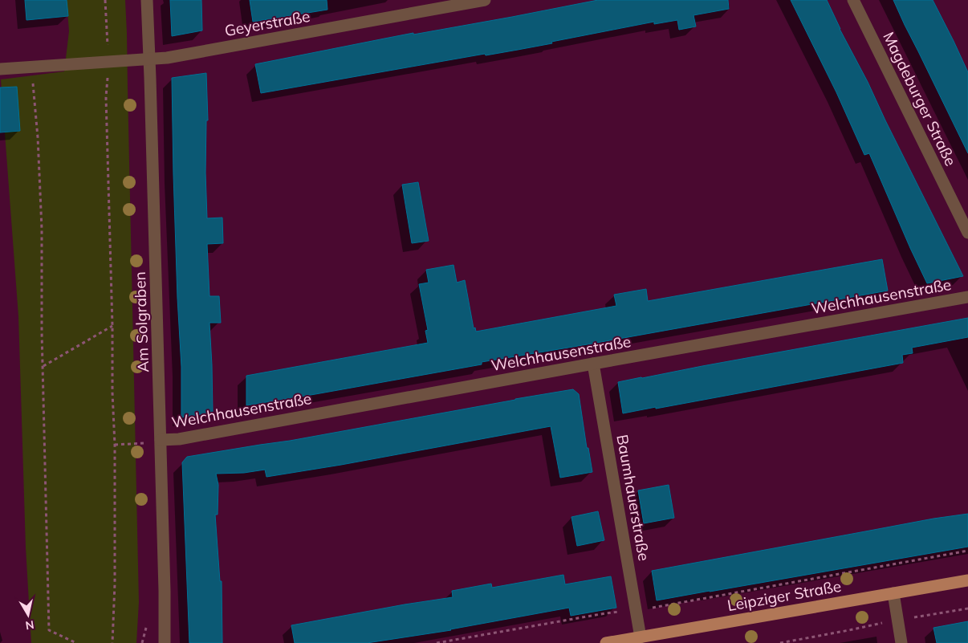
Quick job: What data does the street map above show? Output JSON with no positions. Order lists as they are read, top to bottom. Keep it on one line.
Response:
{"streets":{"main road":["Leipziger Straße"],"street":["Geyerstraße","Magdeburger Straße","Welchhausenstraße","Am Solgraben","Baumhauerstraße"]},"crossings":[["Geyerstraße","Am Solgraben"],["Welchhausenstraße","Am Solgraben"],["Welchhausenstraße","Baumhauerstraße"],["Baumhauerstraße","Leipziger Straße"]],"north":"bottom"}
